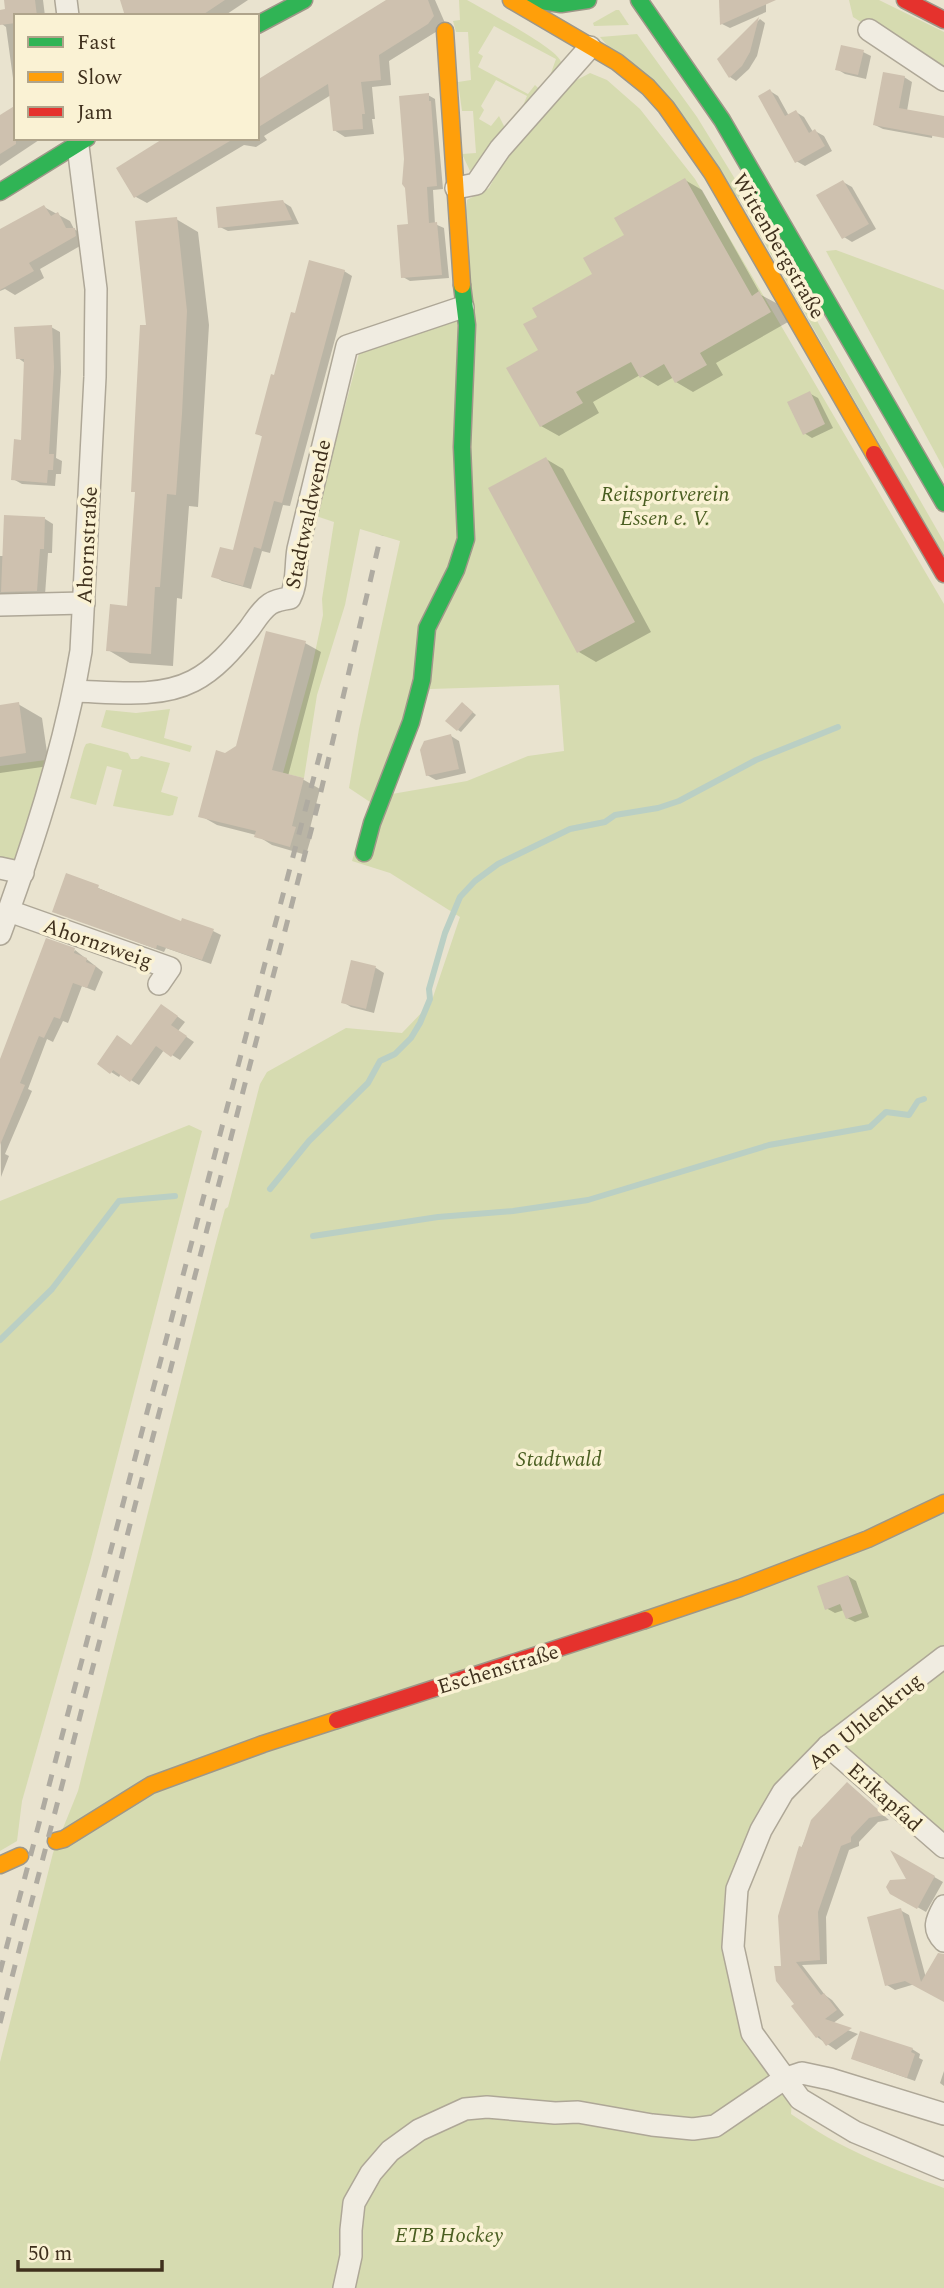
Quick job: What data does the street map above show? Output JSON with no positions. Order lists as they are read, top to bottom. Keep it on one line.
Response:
{"streets":{"street":["Wittenbergstraße","Stadtwaldwende","Ahornstraße","Ahornzweig","Eschenstraße","Am Uhlenkrug","Erikapfad"]},"crossings":[["Stadtwaldwende","Ahornstraße"],["Ahornstraße","Ahornzweig"],["Am Uhlenkrug","Erikapfad"]],"parks":["Reitsportverein Essen e. V.","Stadtwald","ETB Hockey"],"legend":["Fast","Slow","Jam"],"scale_bar":"50 m"}
